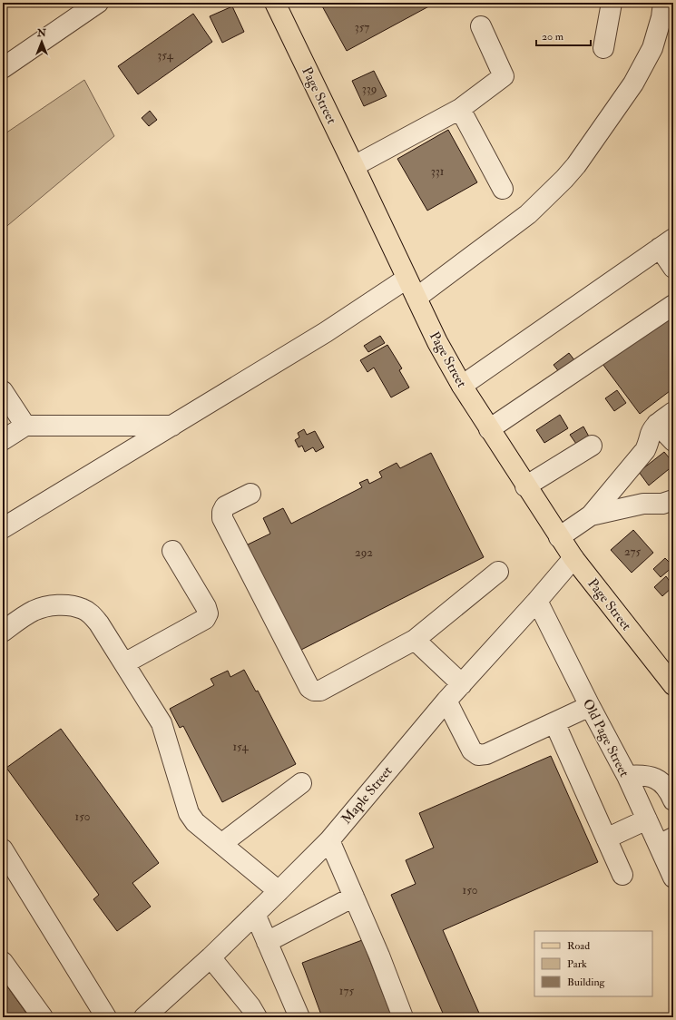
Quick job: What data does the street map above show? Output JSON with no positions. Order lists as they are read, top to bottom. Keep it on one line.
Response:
{"streets":{"main road":["Page Street"],"street":["Old Page Street","Maple Street"]},"crossings":[["Page Street","Maple Street"],["Old Page Street","Maple Street"]],"house_numbers":["357","354","339","331","275","292","154","150","150","175"],"legend":["Road","Park","Building"],"scale_bar":"20 m","north":"top"}
